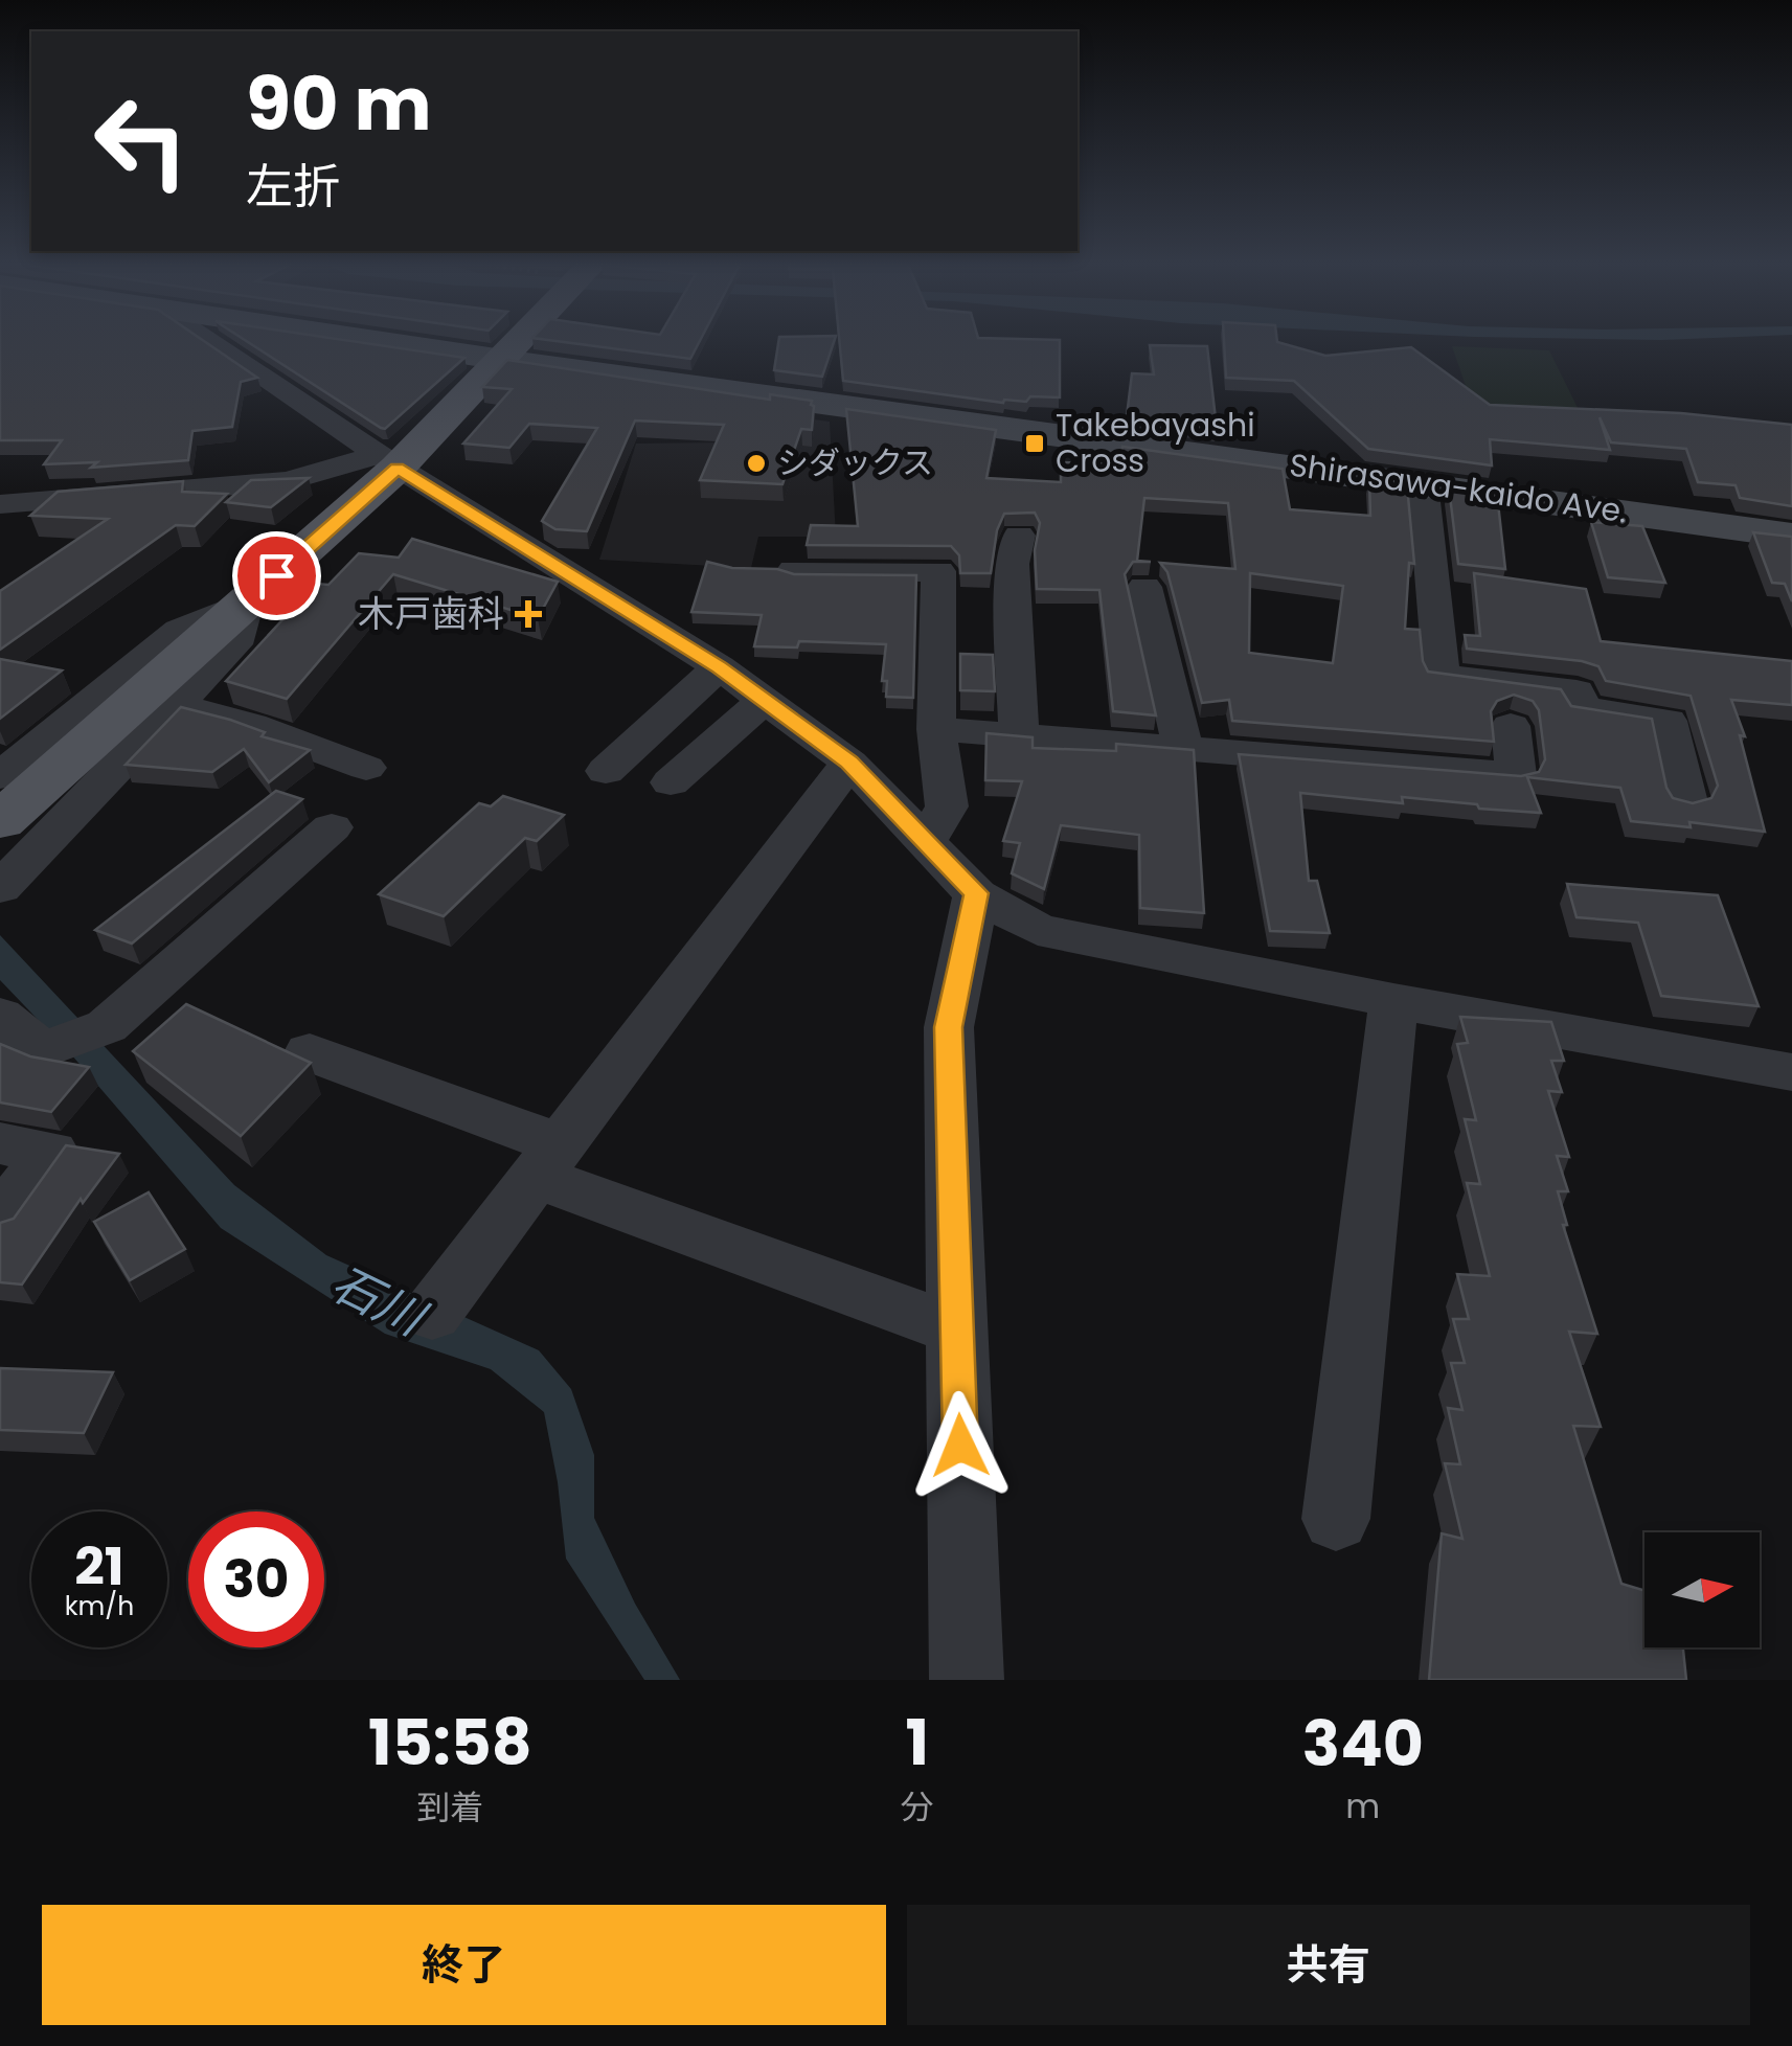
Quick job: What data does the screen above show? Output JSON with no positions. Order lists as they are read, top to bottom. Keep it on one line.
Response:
{"streets":{"main road":["Shirasawa-kaido Ave."]},"water":["石川"],"places":{"transit":["Takebayashi Cross"],"other":["シダックス"],"health":["木戸歯科"]},"north":"right","page":{"turn":["90 m","左折"],"speed":"21 km/h","limit":"30","eta":["15:58","到着","1","分","340","m"],"buttons":["終了","共有"]}}
